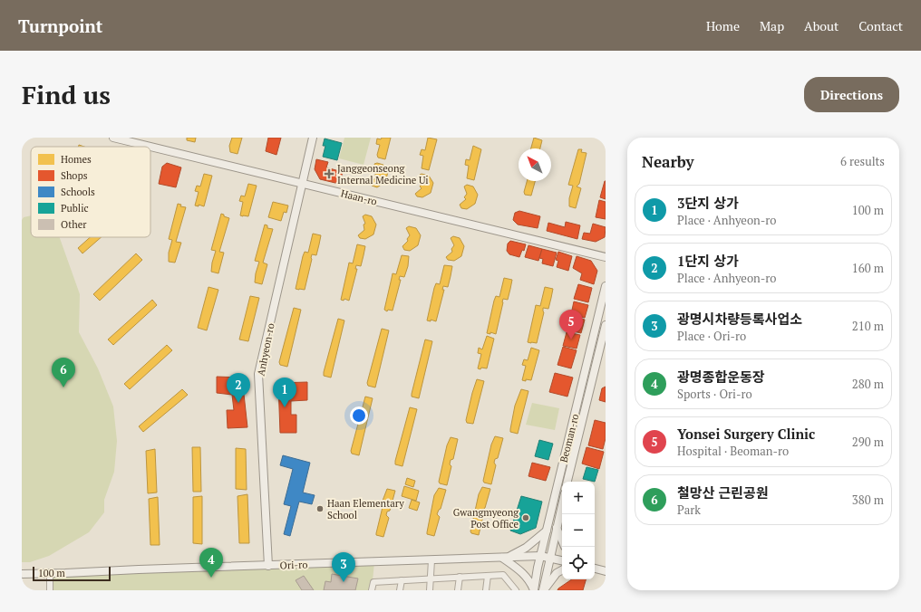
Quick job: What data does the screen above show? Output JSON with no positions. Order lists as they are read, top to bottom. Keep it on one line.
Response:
{"streets":{"main road":["Haan-ro","Anhyeon-ro","Beoman-ro","Ori-ro"]},"crossings":[["Haan-ro","Anhyeon-ro"],["Anhyeon-ro","Ori-ro"],["Beoman-ro","Ori-ro"]],"places":{"health":["Janggeonseong Internal Medicine Ui"],"other":["Haan Elementary School","Gwangmyeong Post Office"]},"legend":["Homes","Shops","Schools","Public","Other"],"scale_bar":"100 m","north":"top left","page":{"header":"Turnpoint","nav":["Home","Map","About","Contact"],"buttons":"Directions","title":"Find us","heading":["Nearby","6 results"],"list":[{"mark":"1","name":"3단지 상가","note":"Place · Anhyeon-ro","value":"100 m"},{"mark":"2","name":"1단지 상가","note":"Place · Anhyeon-ro","value":"160 m"},{"mark":"3","name":"광명시차량등록사업소","note":"Place · Ori-ro","value":"210 m"},{"mark":"4","name":"광명종합운동장","note":"Sports · Ori-ro","value":"280 m"},{"mark":"5","name":"Yonsei Surgery Clinic","note":"Hospital · Beoman-ro","value":"290 m"},{"mark":"6","name":"철망산 근린공원","note":"Park","value":"380 m"}],"pins":["5","6","2","1","4","3"],"map_buttons":["+","−"],"scale":"100 m"}}
